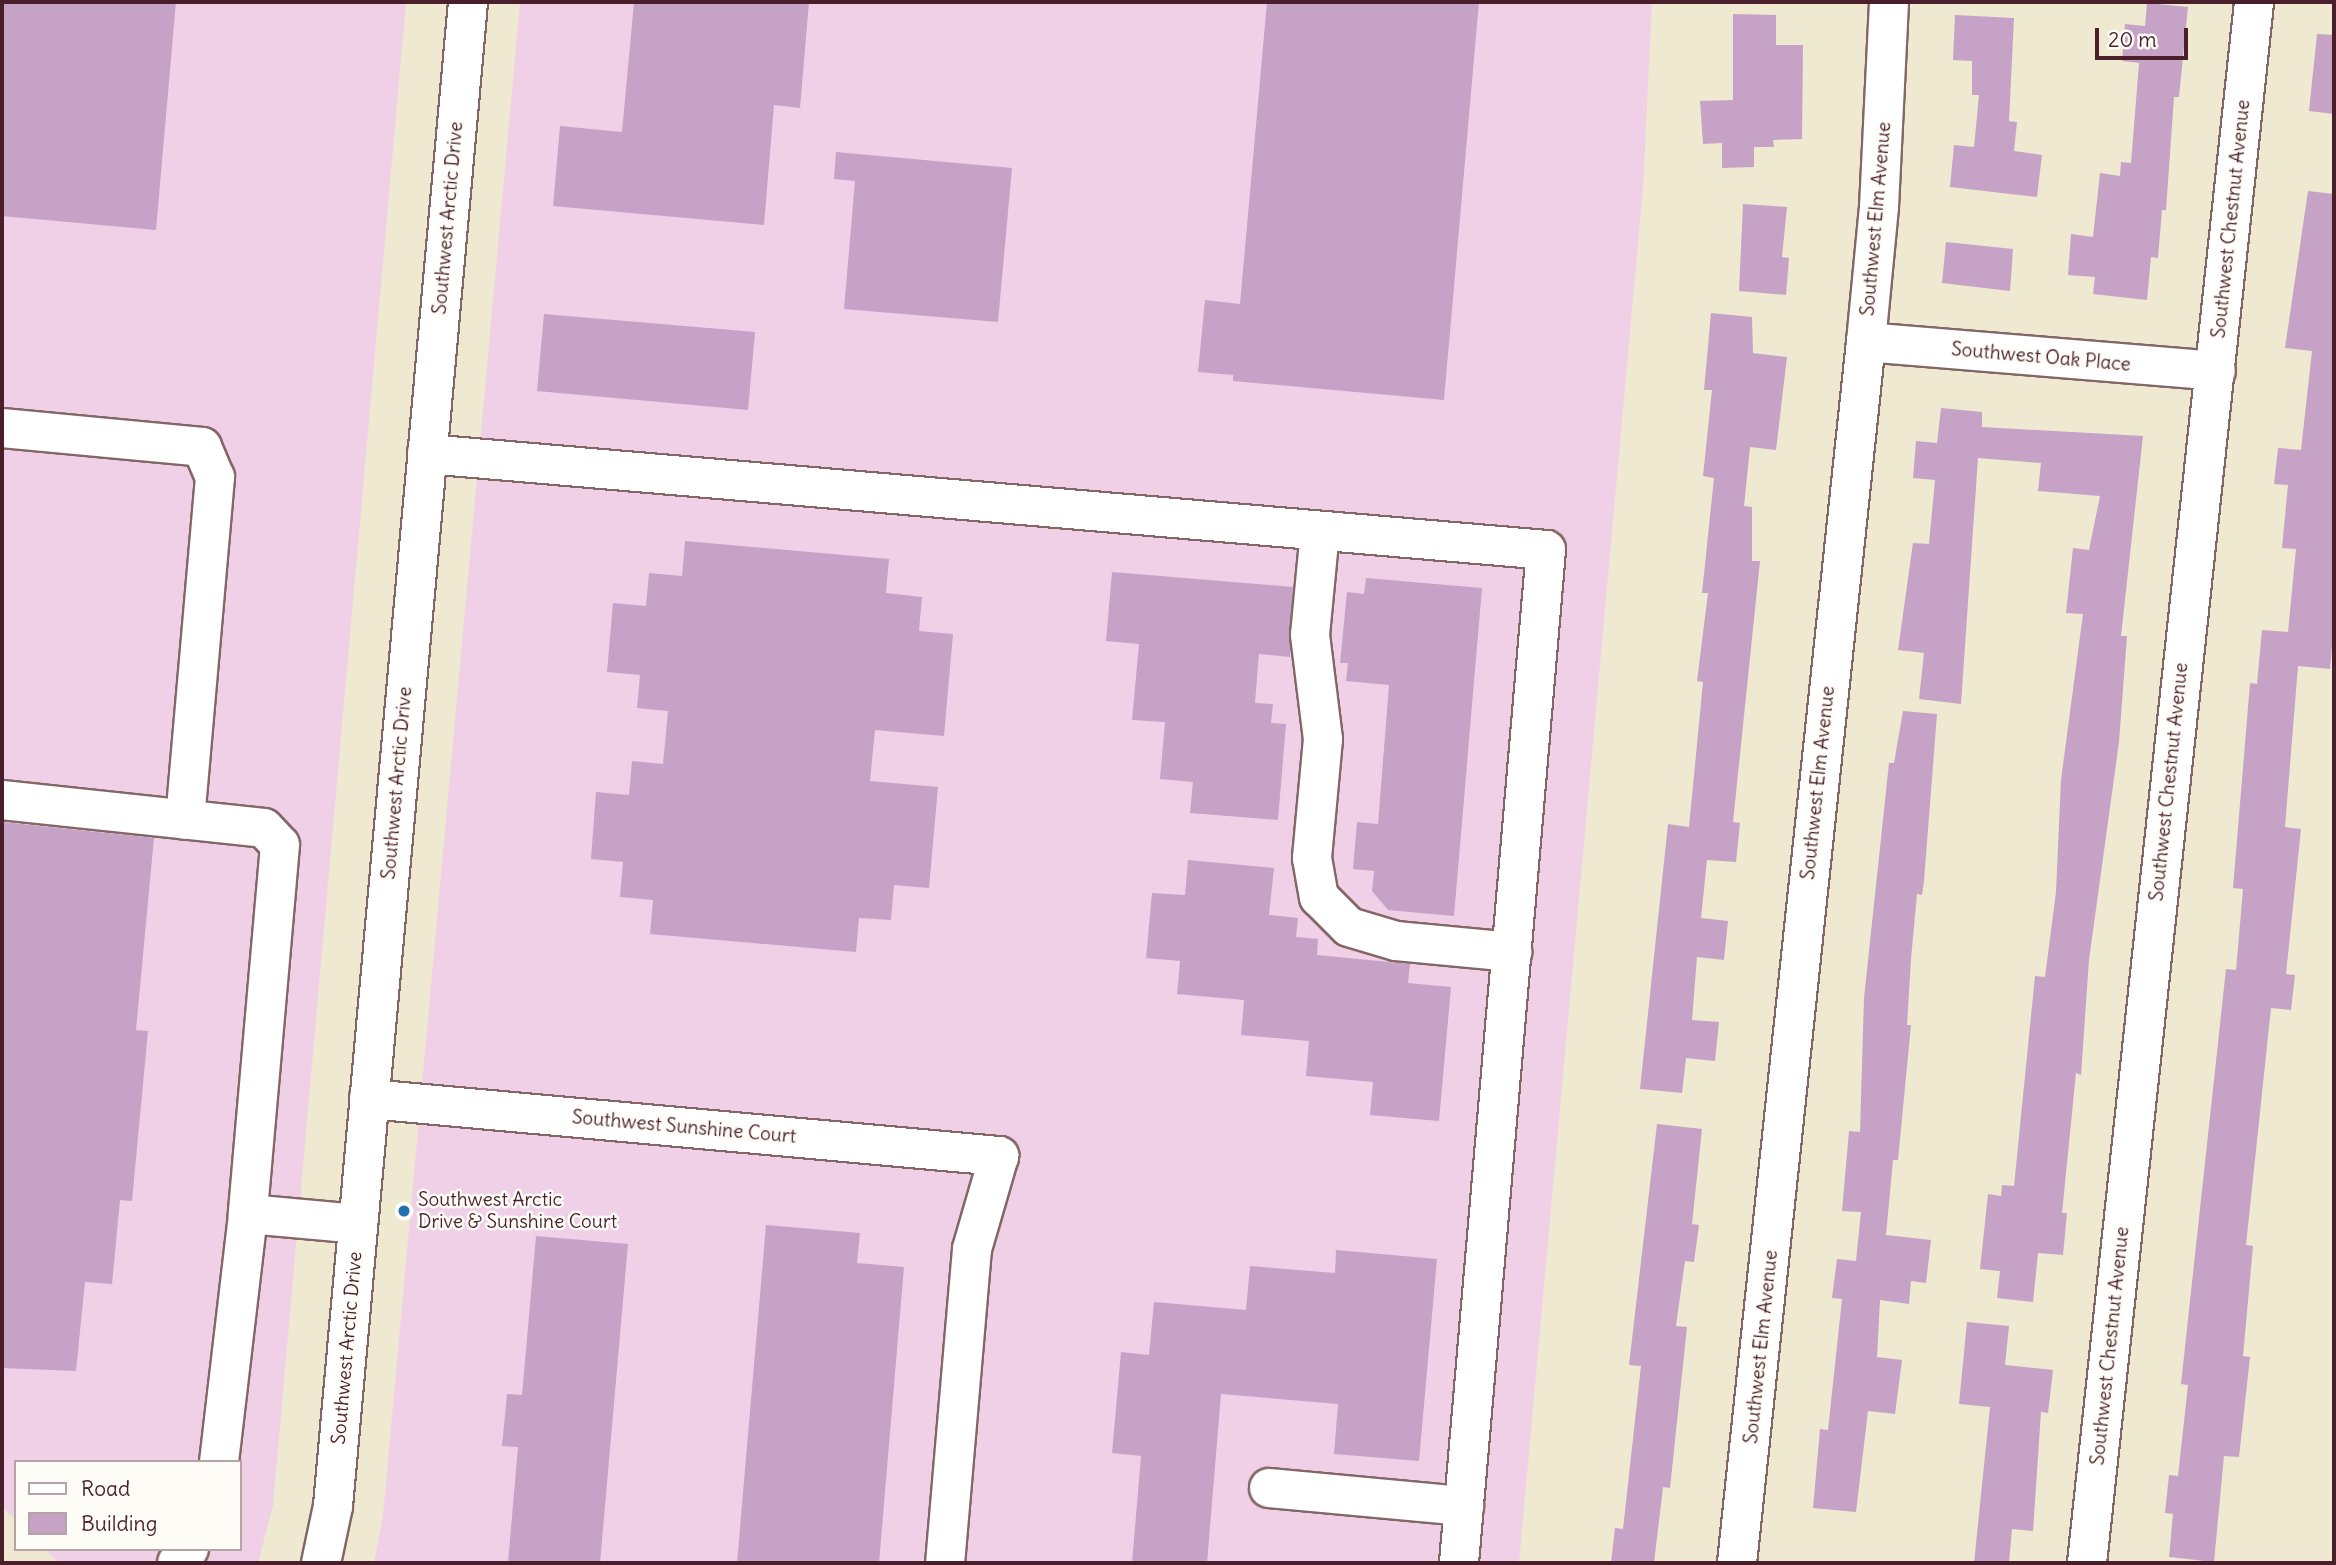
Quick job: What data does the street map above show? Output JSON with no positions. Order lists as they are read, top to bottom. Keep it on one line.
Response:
{"streets":{"street":["Southwest Arctic Drive","Southwest Elm Avenue","Southwest Chestnut Avenue","Southwest Oak Place","Southwest Sunshine Court"]},"crossings":[["Southwest Arctic Drive","Southwest Sunshine Court"],["Southwest Elm Avenue","Southwest Oak Place"],["Southwest Chestnut Avenue","Southwest Oak Place"]],"places":["Southwest Arctic Drive & Sunshine Court"],"legend":["Road","Building"],"scale_bar":"20 m"}
